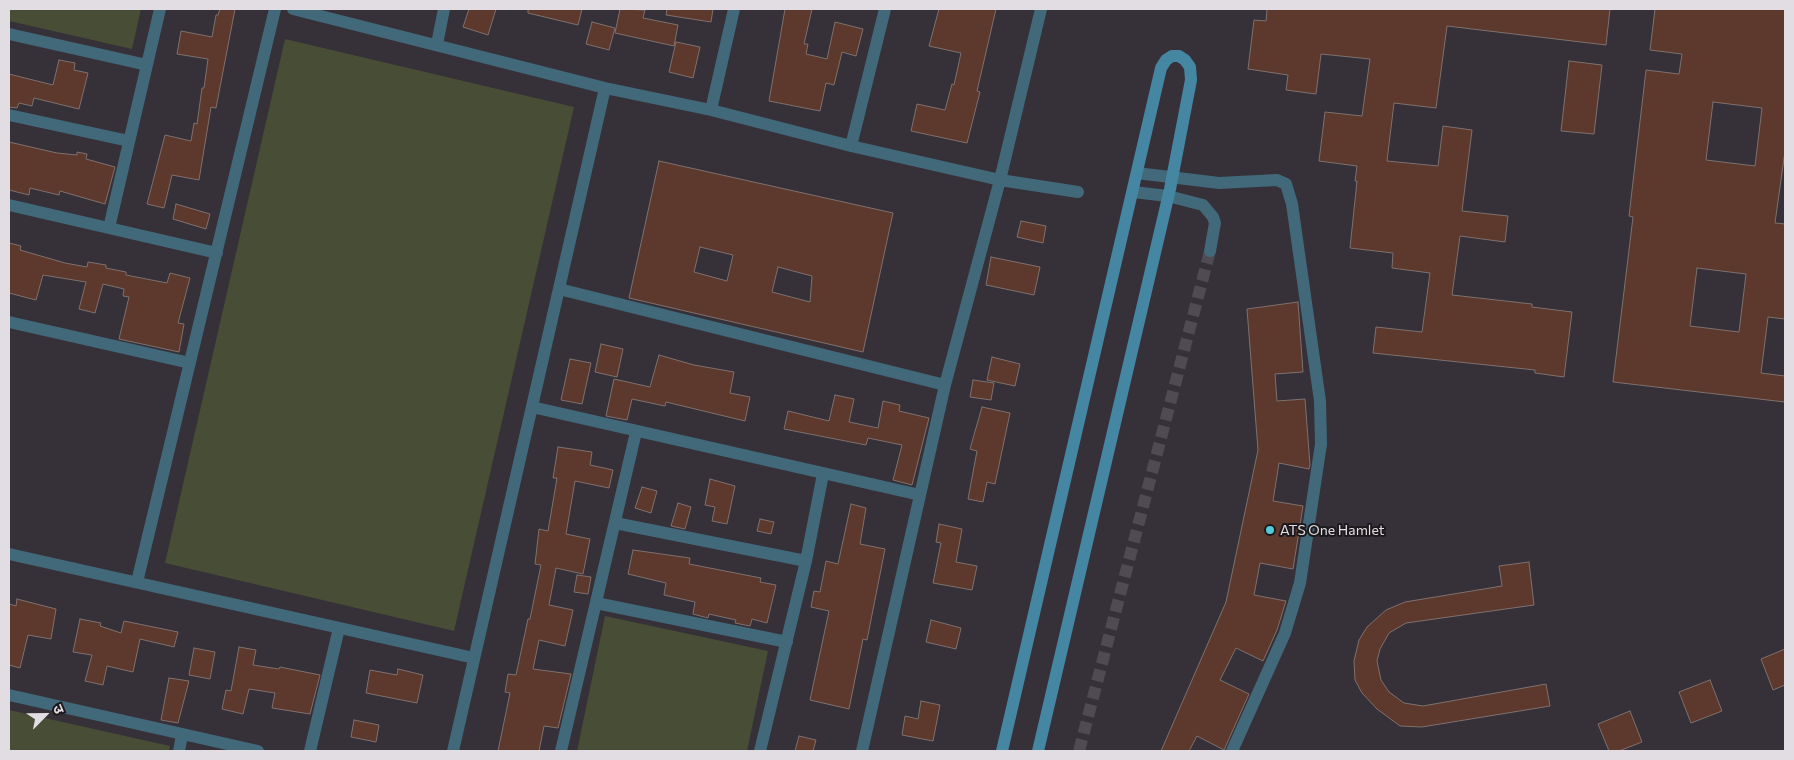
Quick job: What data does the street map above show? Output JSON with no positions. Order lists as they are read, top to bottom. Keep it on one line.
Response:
{"places":["ATS One Hamlet"],"north":"top right"}
